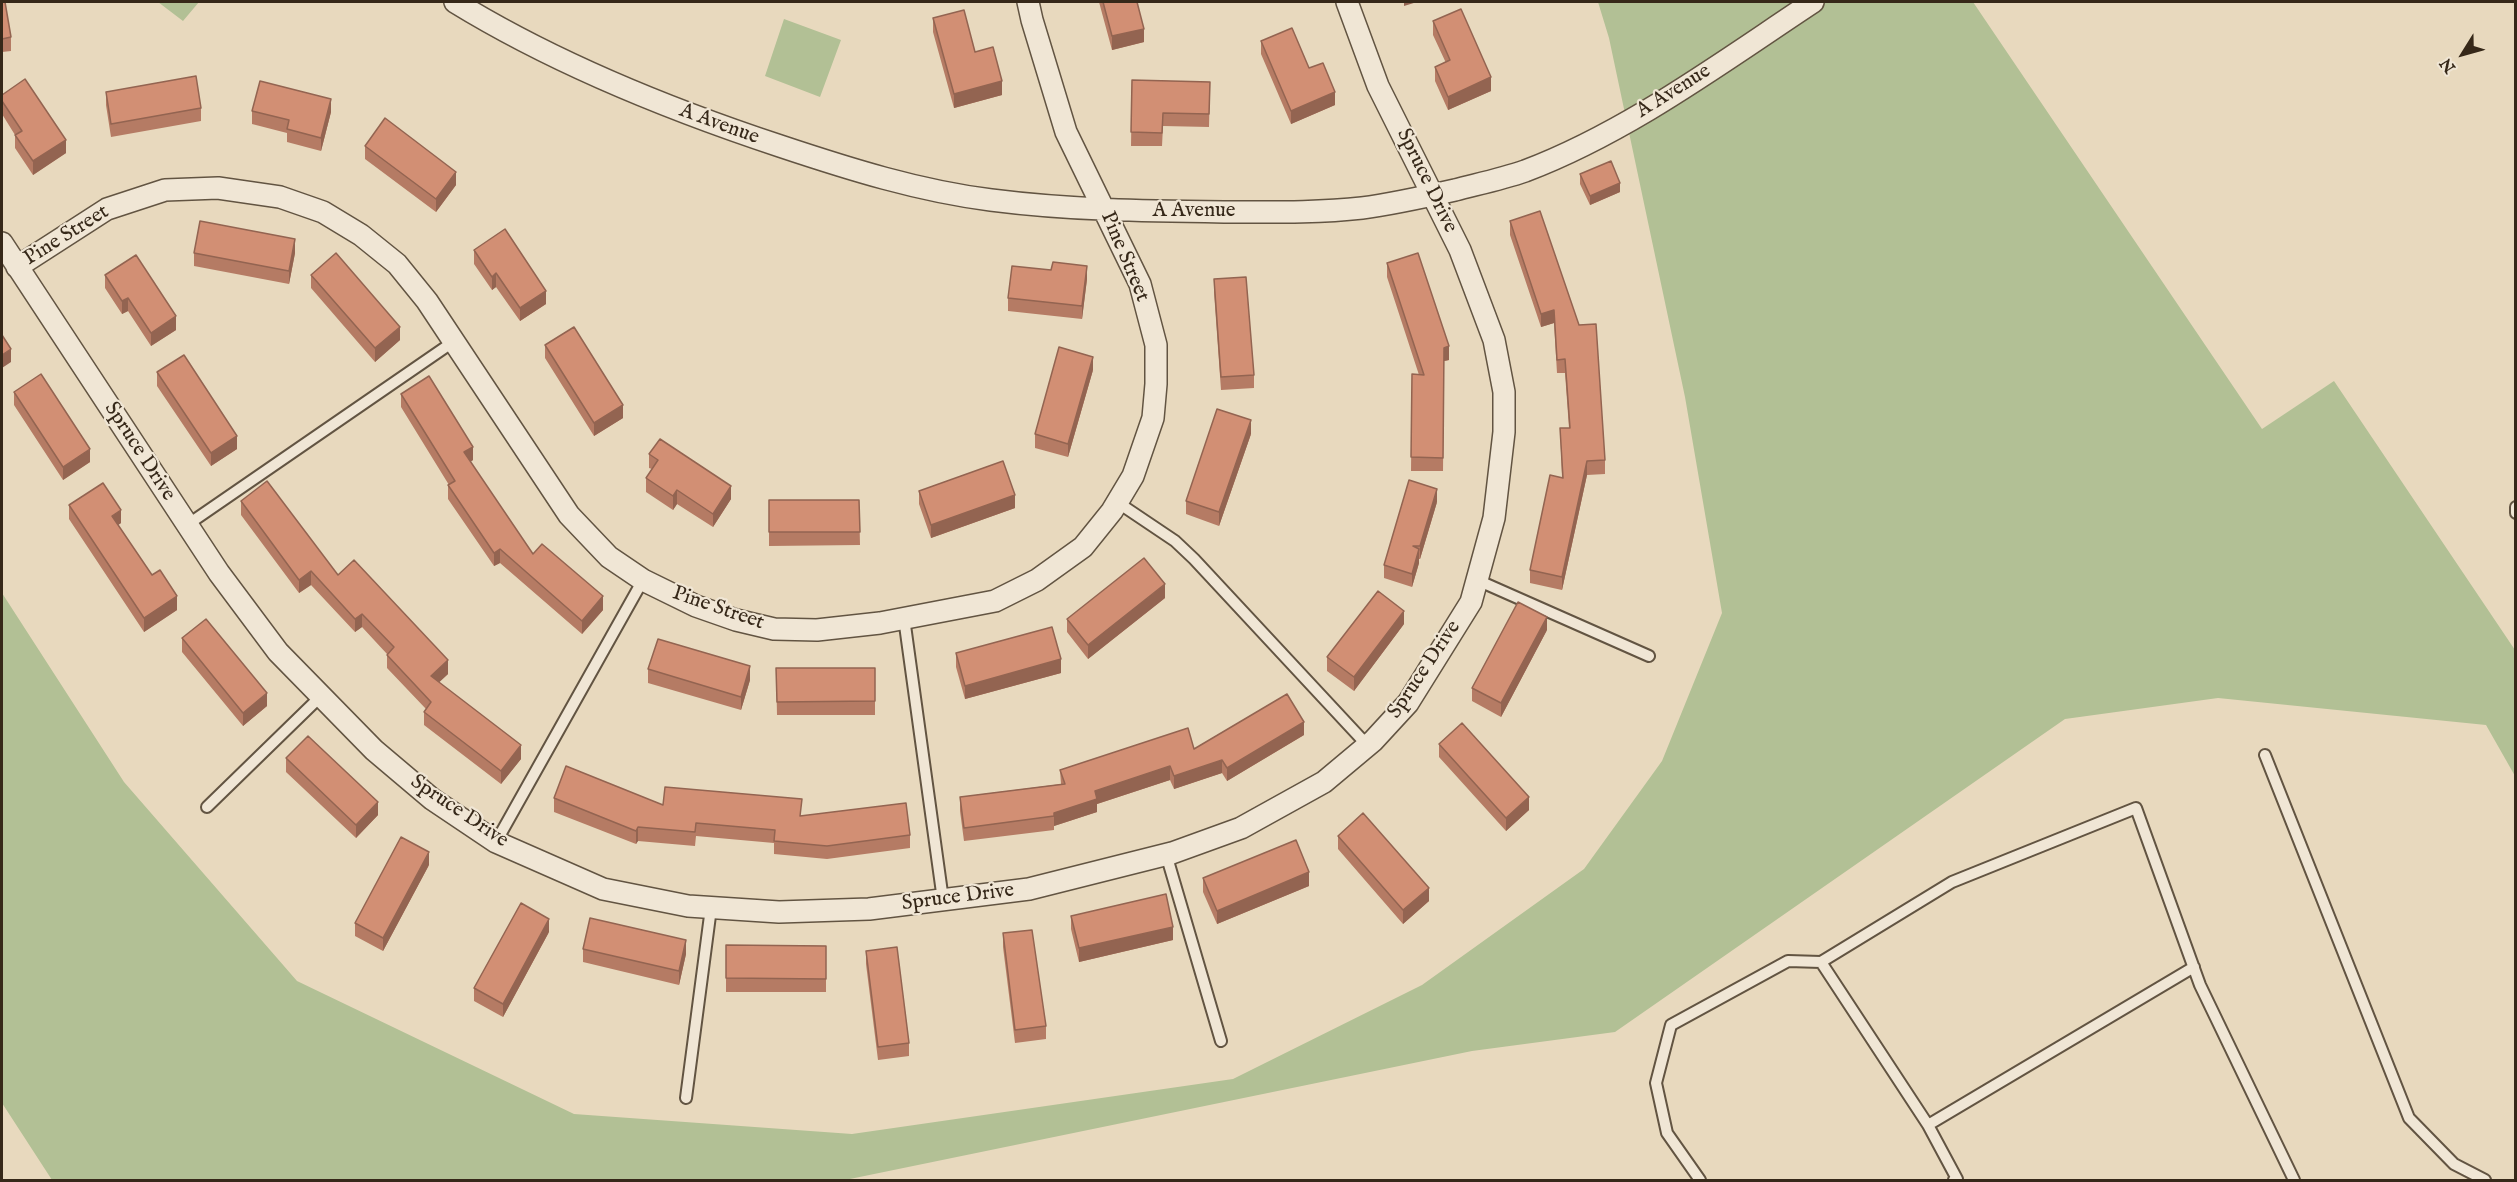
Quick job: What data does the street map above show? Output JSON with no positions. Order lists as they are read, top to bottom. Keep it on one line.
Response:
{"streets":{"street":["A Avenue","Spruce Drive","Pine Street"]},"crossings":[["A Avenue","Spruce Drive"],["A Avenue","Pine Street"],["Spruce Drive","Pine Street"]],"north":"bottom left"}
